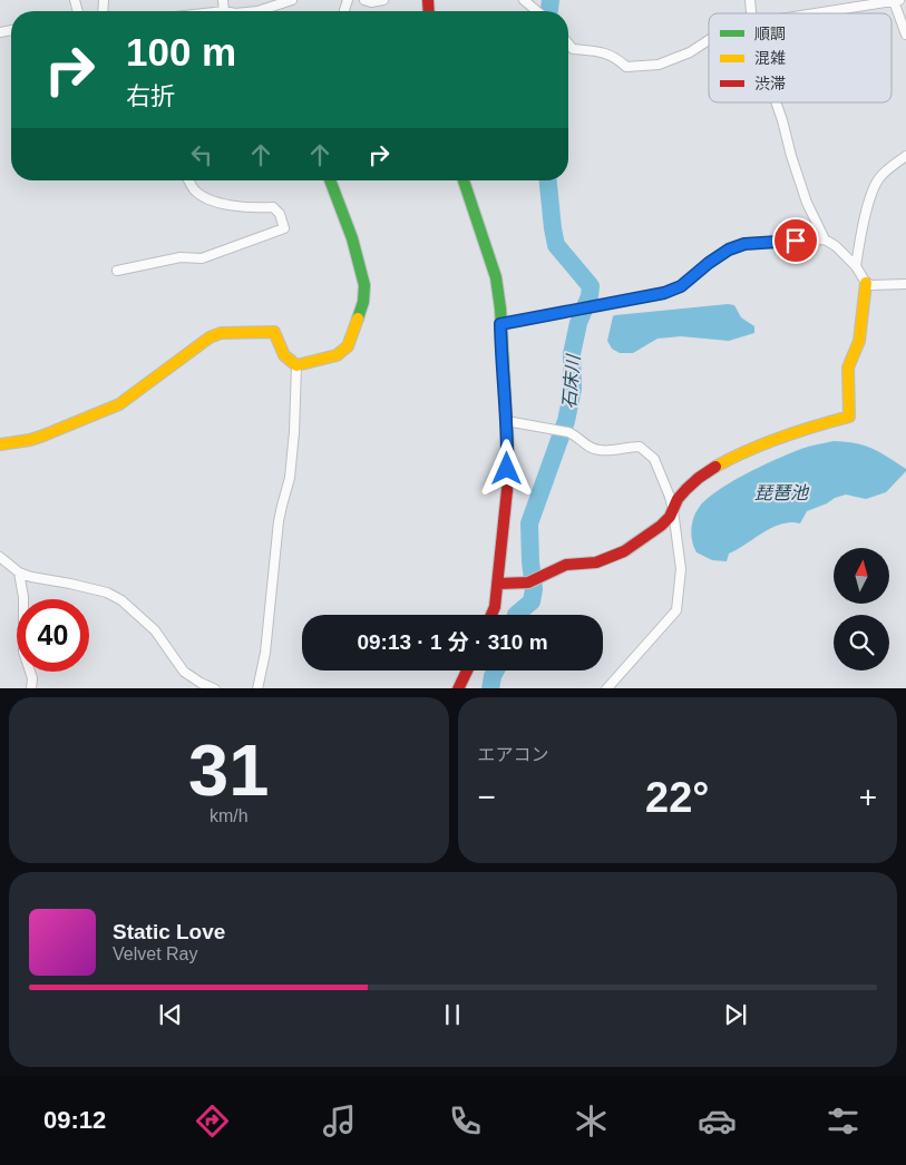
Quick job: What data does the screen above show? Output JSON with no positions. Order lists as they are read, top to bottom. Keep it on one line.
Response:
{"water":["石床川","琵琶池"],"legend":["順調","混雑","渋滞"],"north":"top","page":{"turn":["100 m","右折"],"limit":"40","trip":"09:13 · 1 分 · 310 m","tile":[["31","km/h"],"エアコン"],"heat":["−","22°","+"],"song":["Static Love","Velvet Ray"],"tabs":"09:12"}}
